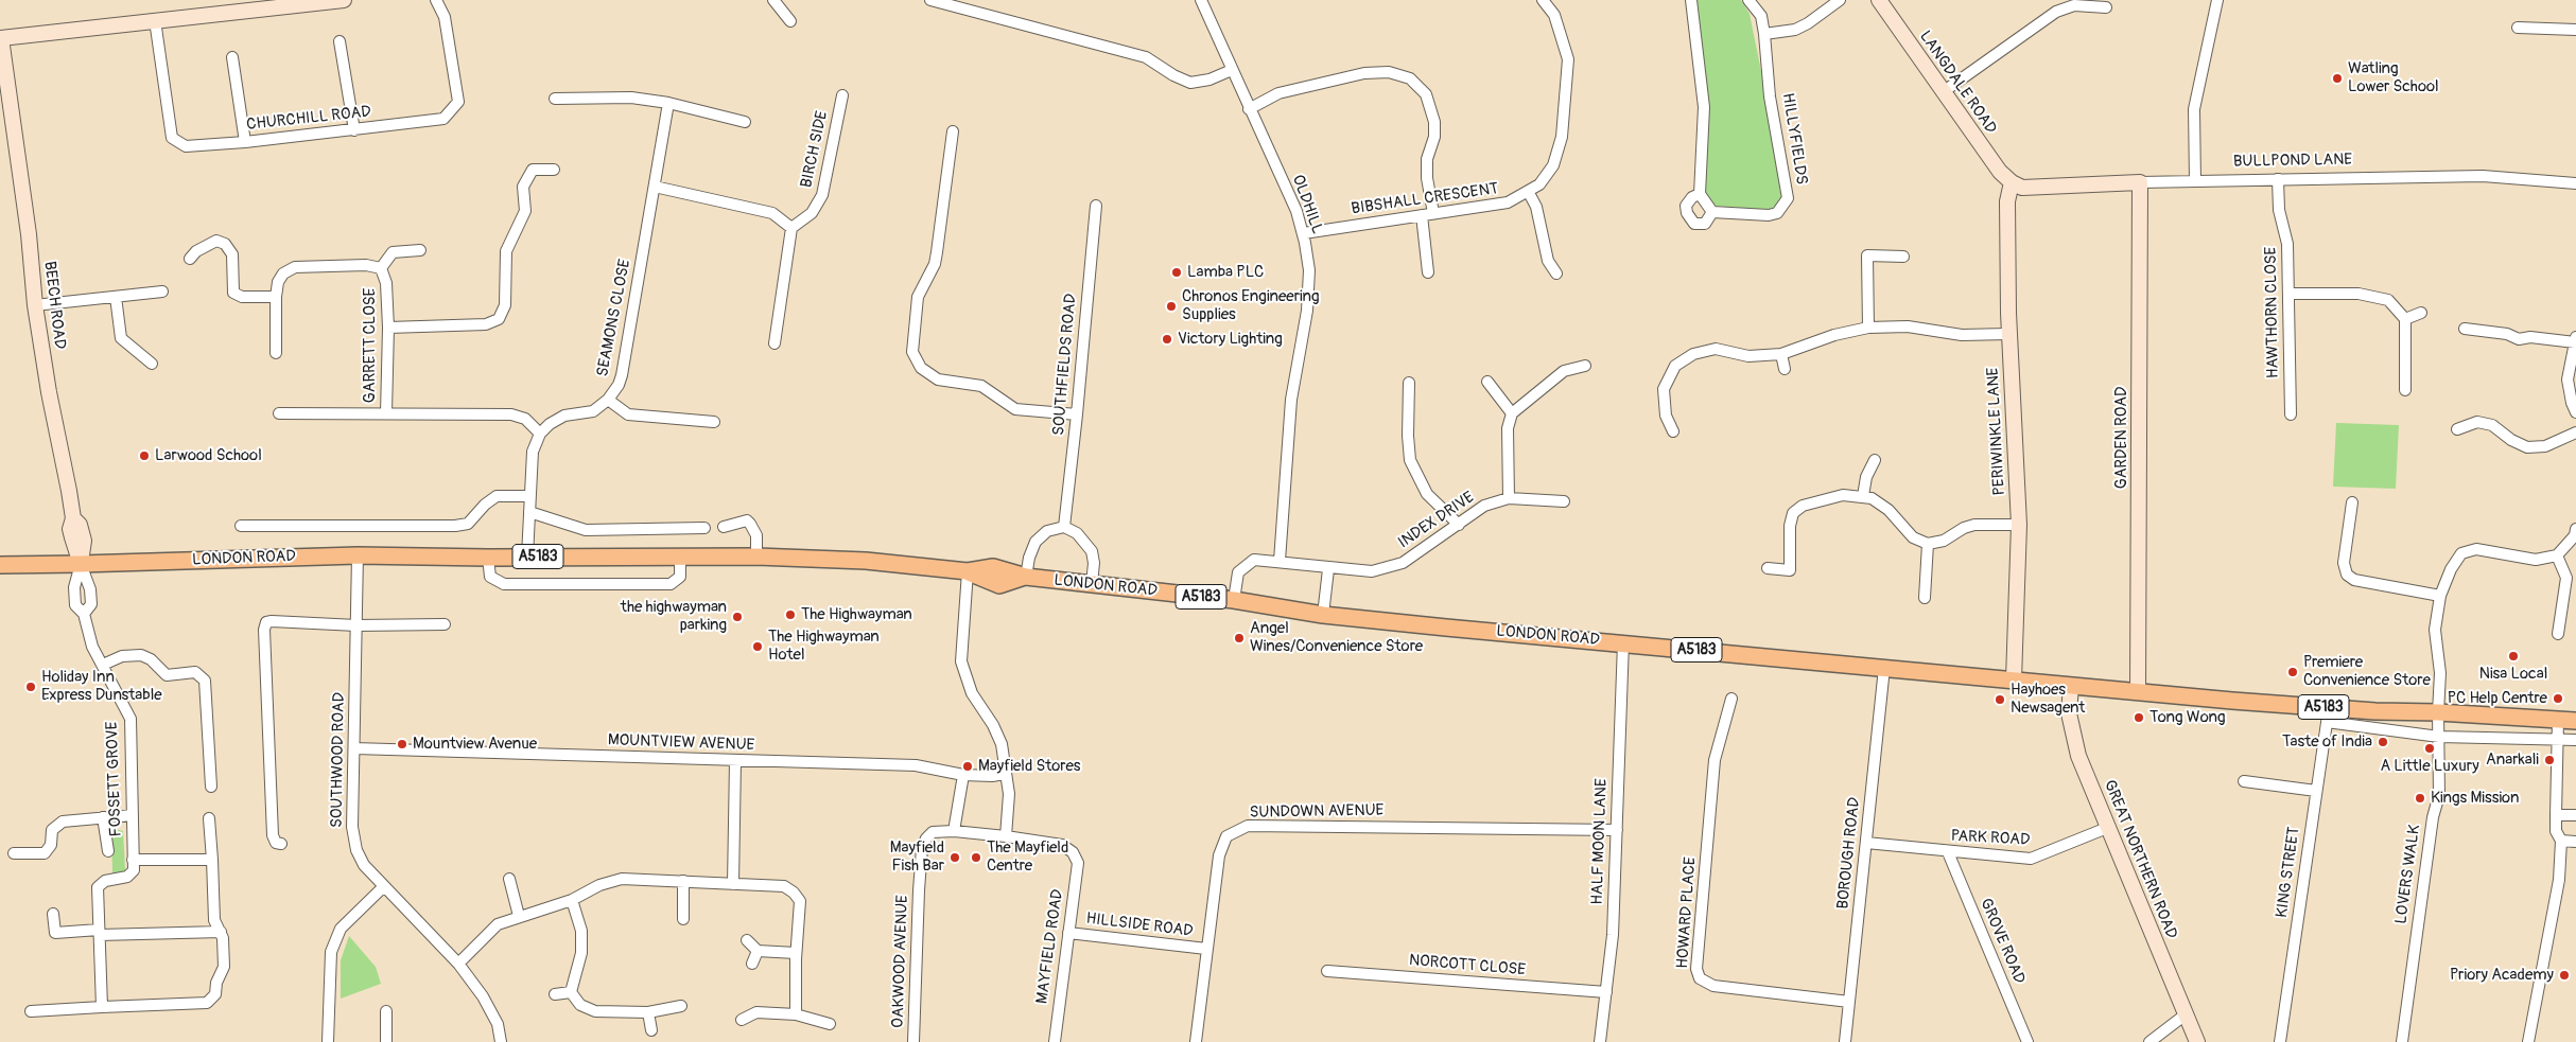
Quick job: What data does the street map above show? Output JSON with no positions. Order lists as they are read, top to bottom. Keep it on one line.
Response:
{"streets":{"main road":["A5183","LONDON ROAD"],"street":["LANGDALE ROAD","CHURCHILL ROAD","HILLYFIELDS","BIRCH SIDE","BULLPOND LANE","BIBSHALL CRESCENT","OLDHILL","BEECH ROAD","HAWTHORN CLOSE","SEAMONS CLOSE","GARRETT CLOSE","SOUTHFIELDS ROAD","PERIWINKLE LANE","GARDEN ROAD","INDEX DRIVE","MOUNTVIEW AVENUE","SOUTHWOOD ROAD","FOSSETT GROVE","SUNDOWN AVENUE","PARK ROAD","HALF MOON LANE","BOROUGH ROAD","GREAT NORTHERN ROAD","KING STREET","LOVERS WALK","HOWARD PLACE","HILLSIDE ROAD","GROVE ROAD","MAYFIELD ROAD","OAKWOOD AVENUE","NORCOTT CLOSE"]},"crossings":[["LANGDALE ROAD","BULLPOND LANE"],["LANGDALE ROAD","PERIWINKLE LANE"],["BULLPOND LANE","HAWTHORN CLOSE"],["BULLPOND LANE","PERIWINKLE LANE"],["BULLPOND LANE","GARDEN ROAD"],["BIBSHALL CRESCENT","OLDHILL"],["OLDHILL","INDEX DRIVE"],["BEECH ROAD","LONDON ROAD"],["BEECH ROAD","FOSSETT GROVE"],["PERIWINKLE LANE","LONDON ROAD"],["GARDEN ROAD","A5183"],["INDEX DRIVE","LONDON ROAD"],["A5183","LONDON ROAD"],["A5183","GREAT NORTHERN ROAD"],["A5183","KING STREET"],["A5183","LOVERS WALK"],["LONDON ROAD","SOUTHWOOD ROAD"],["LONDON ROAD","FOSSETT GROVE"],["LONDON ROAD","HALF MOON LANE"],["LONDON ROAD","BOROUGH ROAD"],["LONDON ROAD","GREAT NORTHERN ROAD"],["MOUNTVIEW AVENUE","SOUTHWOOD ROAD"],["SUNDOWN AVENUE","HALF MOON LANE"],["SUNDOWN AVENUE","HILLSIDE ROAD"],["PARK ROAD","BOROUGH ROAD"],["PARK ROAD","GREAT NORTHERN ROAD"],["PARK ROAD","GROVE ROAD"],["HALF MOON LANE","NORCOTT CLOSE"],["BOROUGH ROAD","HOWARD PLACE"],["HILLSIDE ROAD","MAYFIELD ROAD"],["MAYFIELD ROAD","OAKWOOD AVENUE"]],"places":["Watling Lower School","Lamba PLC","Chronos Engineering Supplies","Victory Lighting","Larwood School","The Highwayman","the highwayman parking","Angel Wines/Convenience Store","The Highwayman Hotel","Nisa Local","Premiere Convenience Store","Holiday Inn Express Dunstable","PC Help Centre","Hayhoes Newsagent","Tong Wong","Taste of India","Mountview Avenue","A Little Luxury","Anarkali","Mayfield Stores","Kings Mission","Mayfield Fish Bar","The Mayfield Centre","Priory Academy"]}
